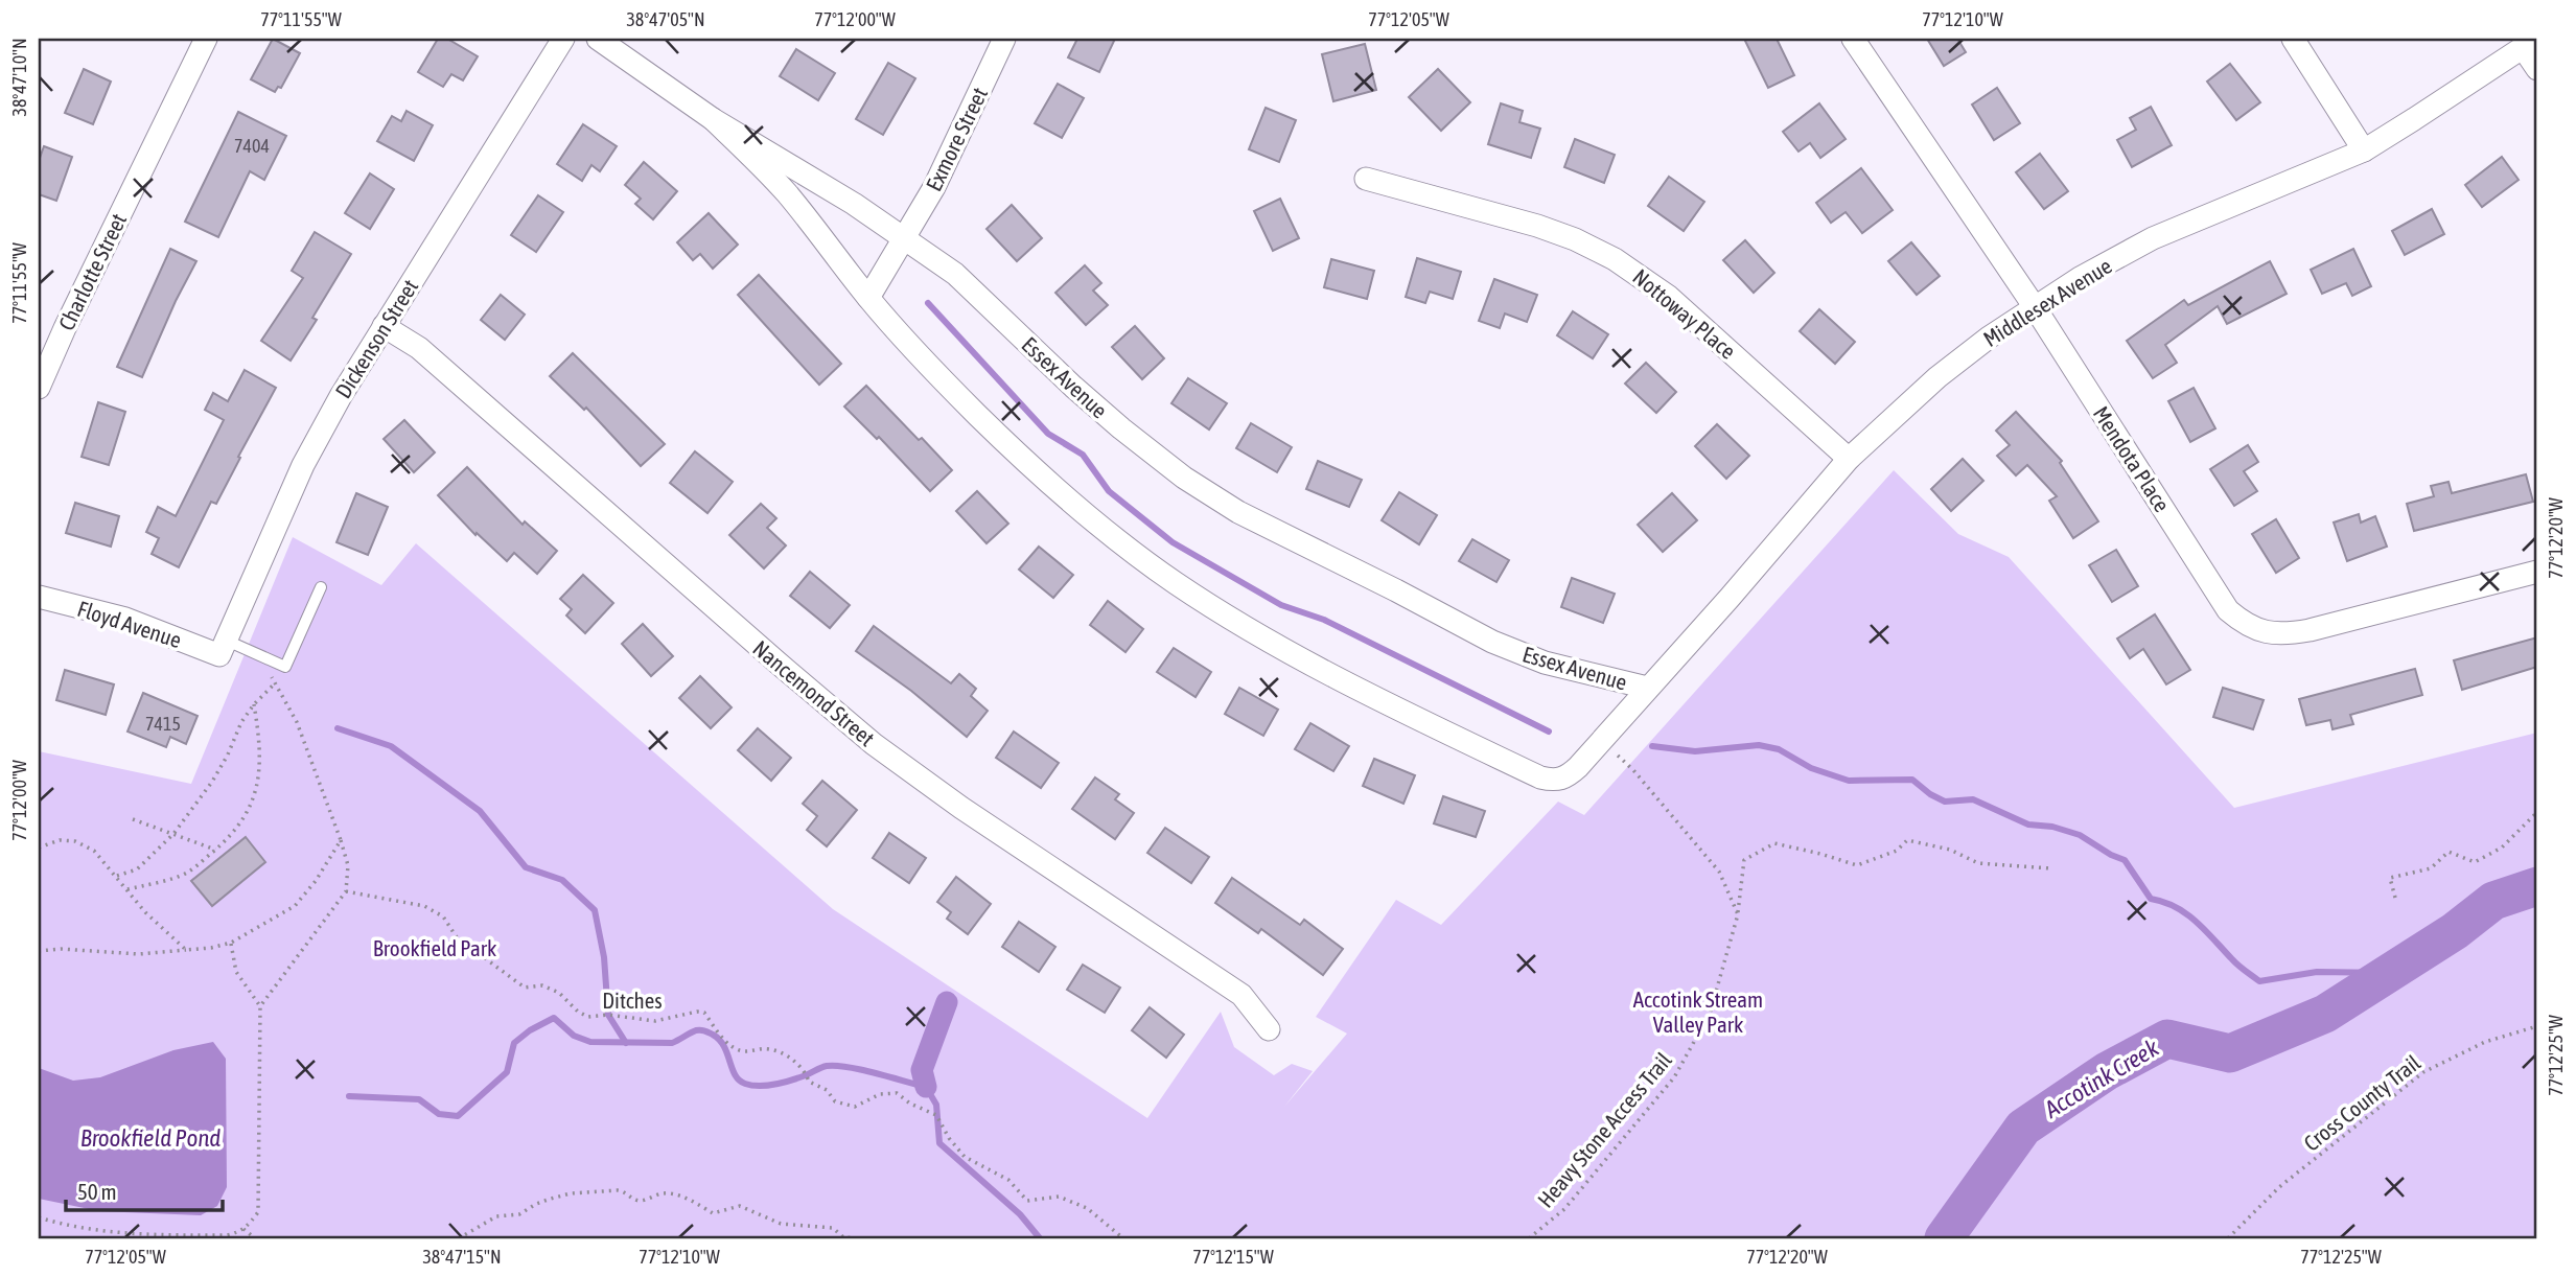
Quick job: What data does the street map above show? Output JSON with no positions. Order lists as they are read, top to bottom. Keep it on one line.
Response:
{"streets":{"street":["Exmore Street","Charlotte Street","Middlesex Avenue","Nottoway Place","Dickenson Street","Essex Avenue","Mendota Place","Floyd Avenue","Nancemond Street"],"path":["Ditches","Cross County Trail","Heavy Stone Access Trail"]},"crossings":[["Exmore Street","Essex Avenue"],["Middlesex Avenue","Nottoway Place"],["Middlesex Avenue","Essex Avenue"],["Middlesex Avenue","Mendota Place"],["Dickenson Street","Floyd Avenue"],["Dickenson Street","Nancemond Street"]],"water":["Accotink Creek","Brookfield Pond"],"parks":["Brookfield Park","Accotink Stream Valley Park"],"house_numbers":["7404","7415"],"scale_bar":"50 m","coordinates":["77°11'55\"W","38°47'05\"N","77°12'00\"W","77°12'05\"W","77°12'10\"W","38°47'10\"N","77°12'20\"W","77°12'25\"W","38°47'15\"N","77°12'15\"W"]}
